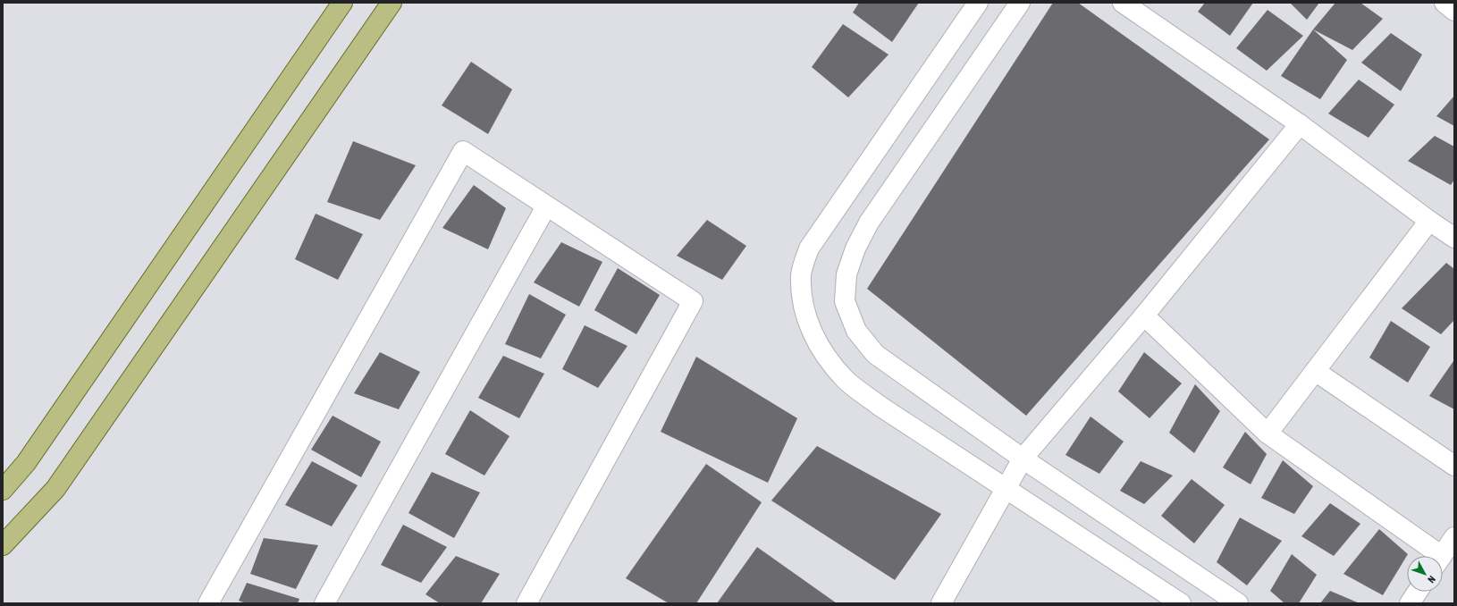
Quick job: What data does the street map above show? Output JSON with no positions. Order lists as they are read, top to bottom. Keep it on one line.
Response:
{"north":"bottom right"}
